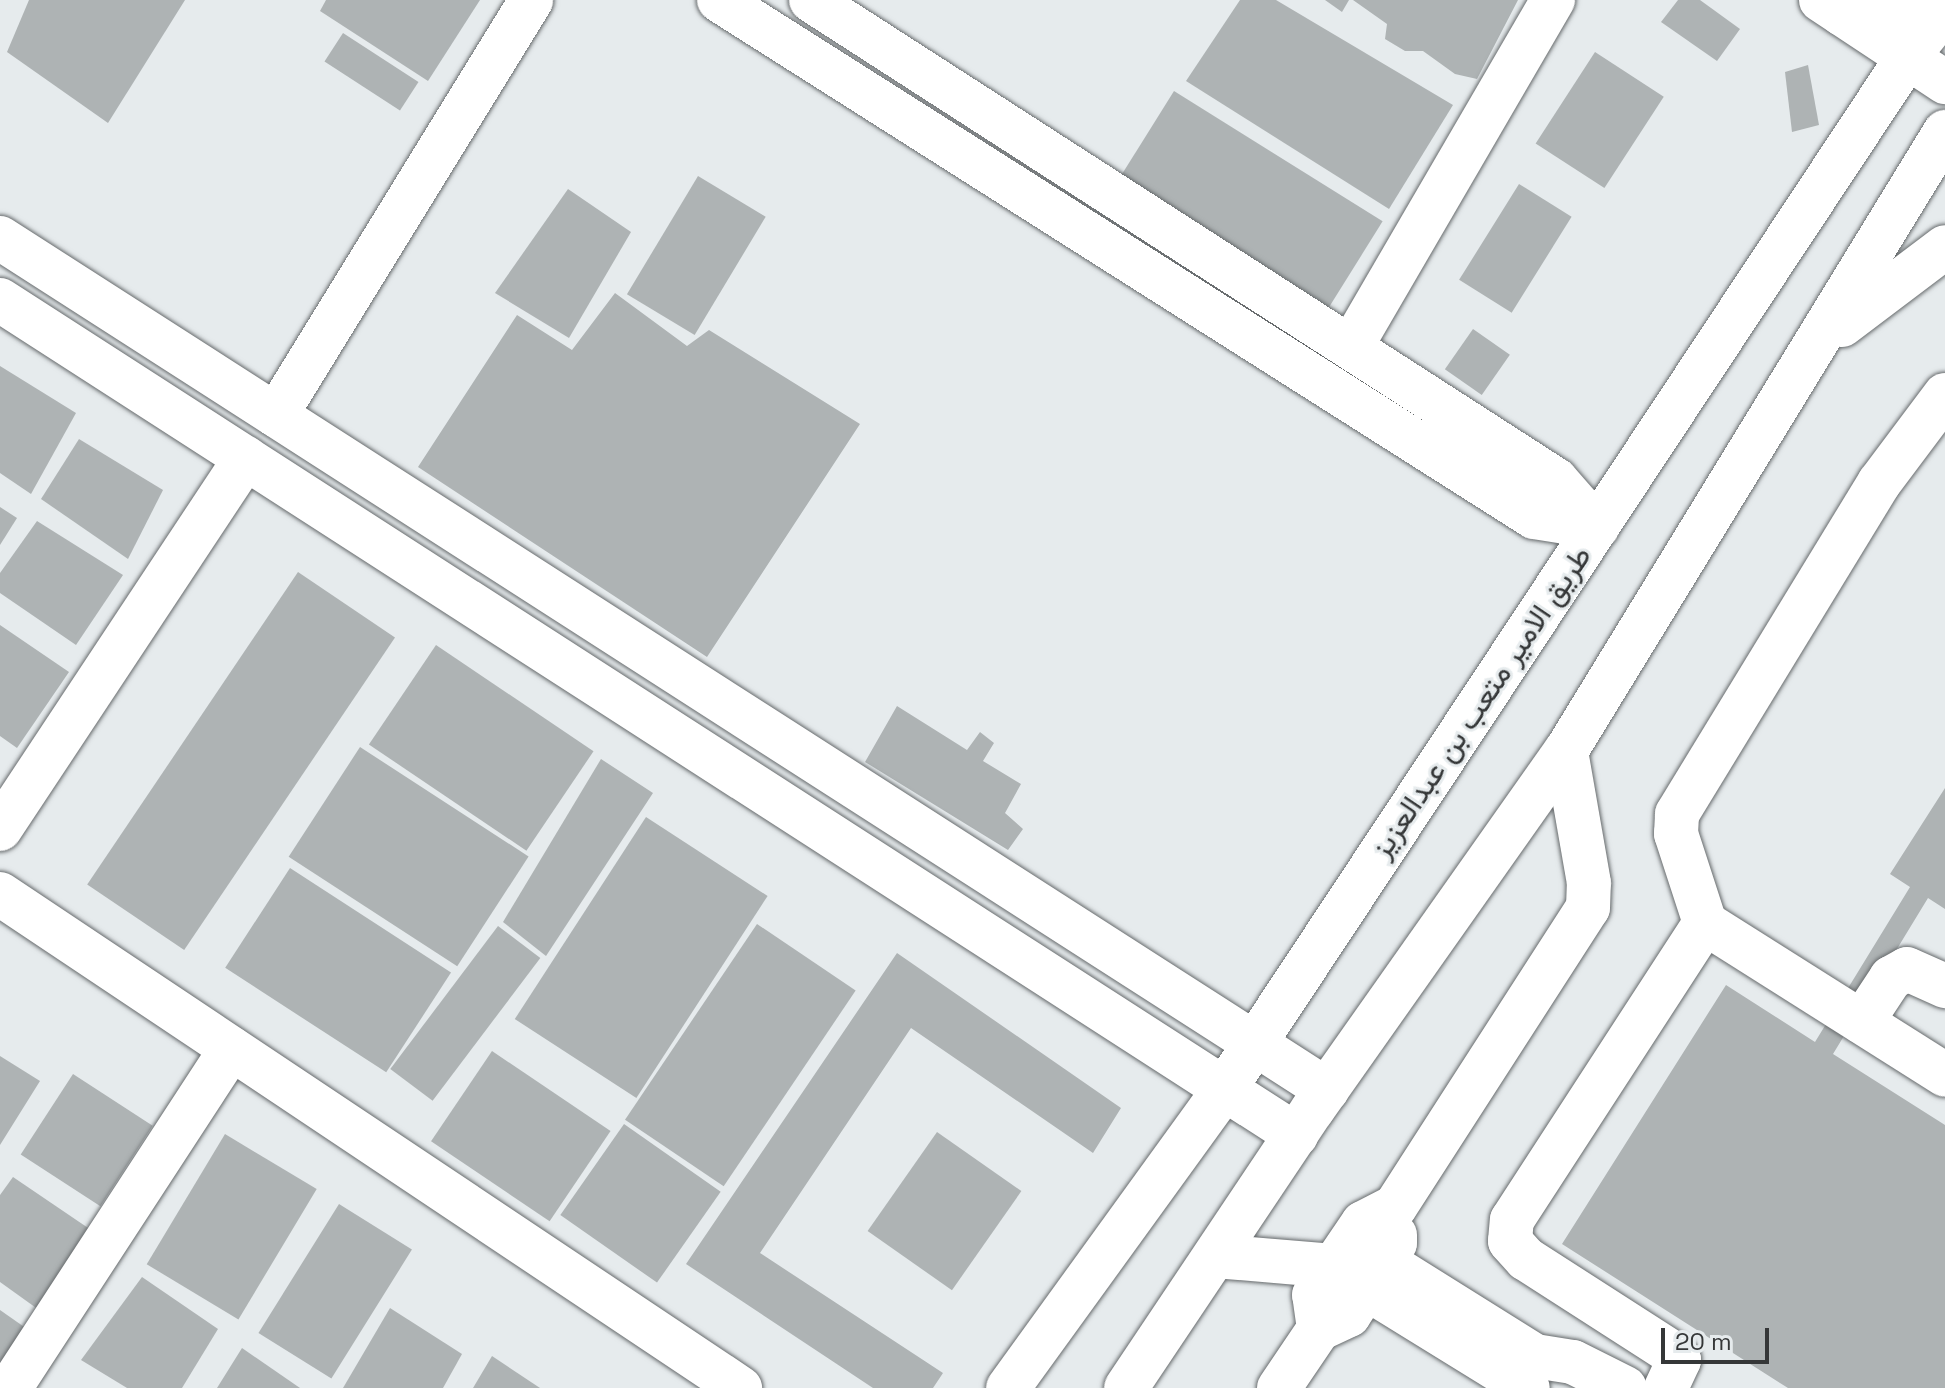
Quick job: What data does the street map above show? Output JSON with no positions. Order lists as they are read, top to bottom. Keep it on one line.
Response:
{"streets":{"street":["طريق الامير متعب بن عبدالعزيز"]},"scale_bar":"20 m"}
